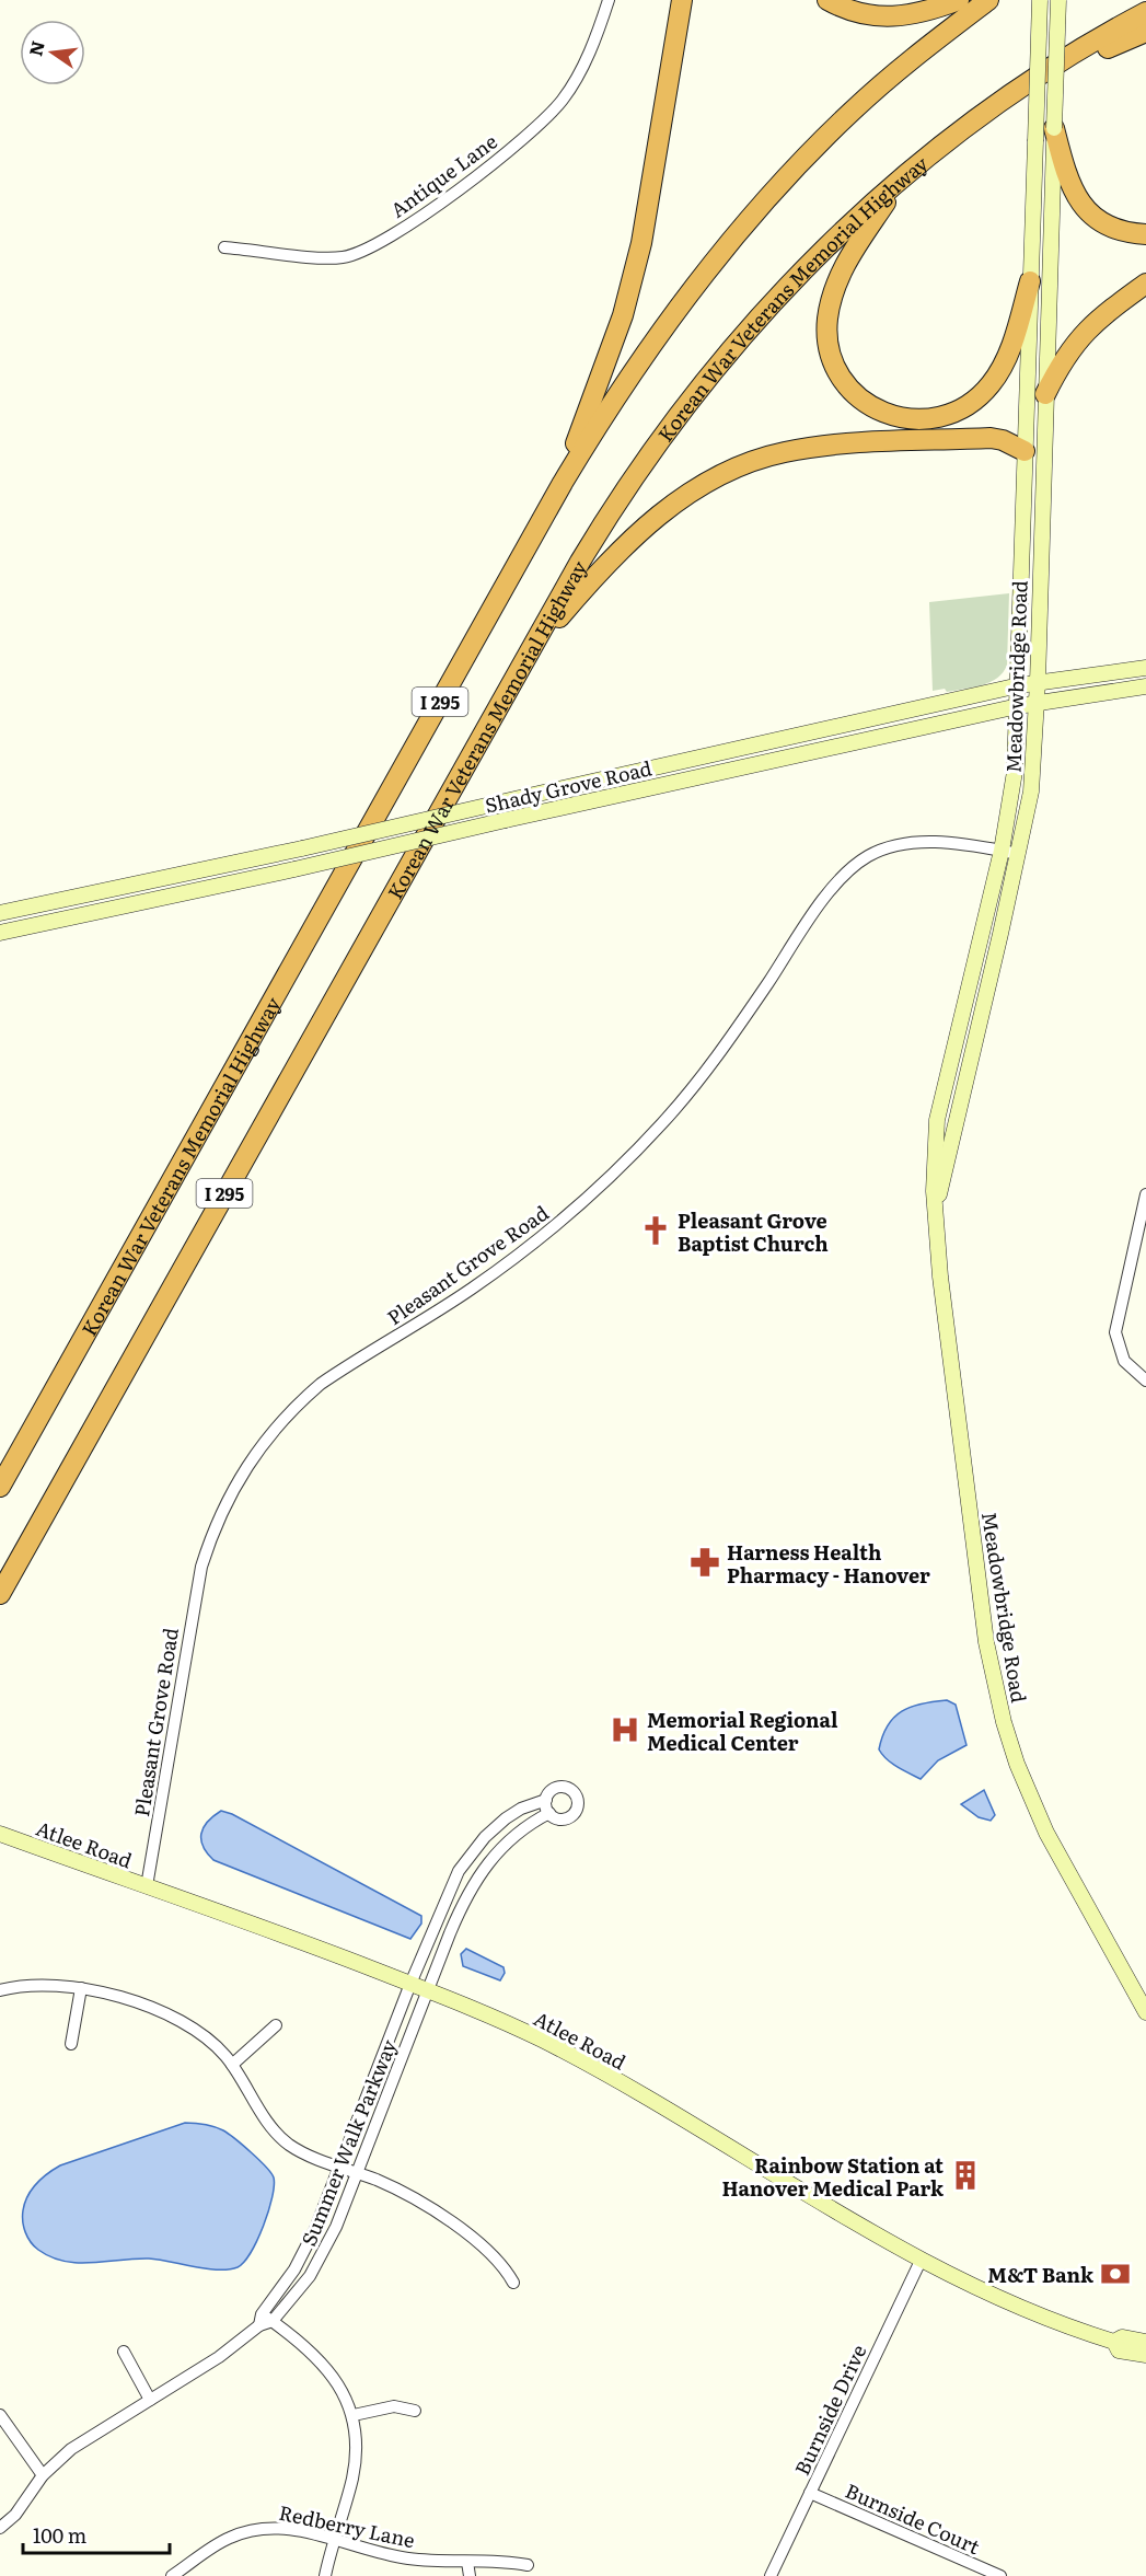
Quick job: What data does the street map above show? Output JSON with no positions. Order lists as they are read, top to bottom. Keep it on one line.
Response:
{"streets":{"highway":["Korean War Veterans Memorial Highway","I 295"],"main road":["Meadowbridge Road","Shady Grove Road","Atlee Road"],"street":["Antique Lane","Pleasant Grove Road","Summer Walk Parkway","Burnside Drive","Burnside Court","Redberry Lane"]},"crossings":[["Meadowbridge Road","Shady Grove Road"],["Meadowbridge Road","Pleasant Grove Road"],["Pleasant Grove Road","Atlee Road"],["Atlee Road","Summer Walk Parkway"],["Atlee Road","Burnside Drive"],["Burnside Drive","Burnside Court"]],"places":{"church":["Pleasant Grove Baptist Church"],"pharmacy":["Harness Health Pharmacy - Hanover"],"hospital":["Memorial Regional Medical Center"],"building":["Rainbow Station at Hanover Medical Park"],"bank":["M&T Bank"]},"scale_bar":"100 m","north":"left"}
